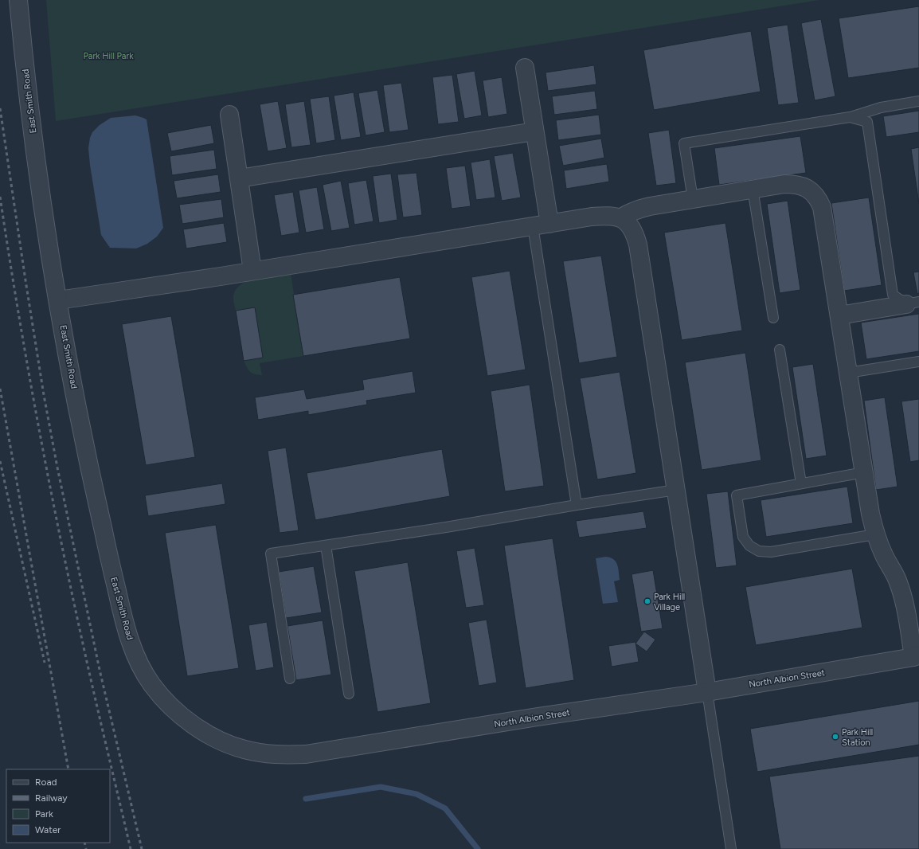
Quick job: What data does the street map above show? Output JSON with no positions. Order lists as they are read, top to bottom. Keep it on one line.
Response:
{"streets":{"street":["East Smith Road","North Albion Street"]},"crossings":[["East Smith Road","North Albion Street"]],"parks":["Park Hill Park"],"places":["Park Hill Village","Park Hill Station"],"legend":["Road","Railway","Park","Water"]}
